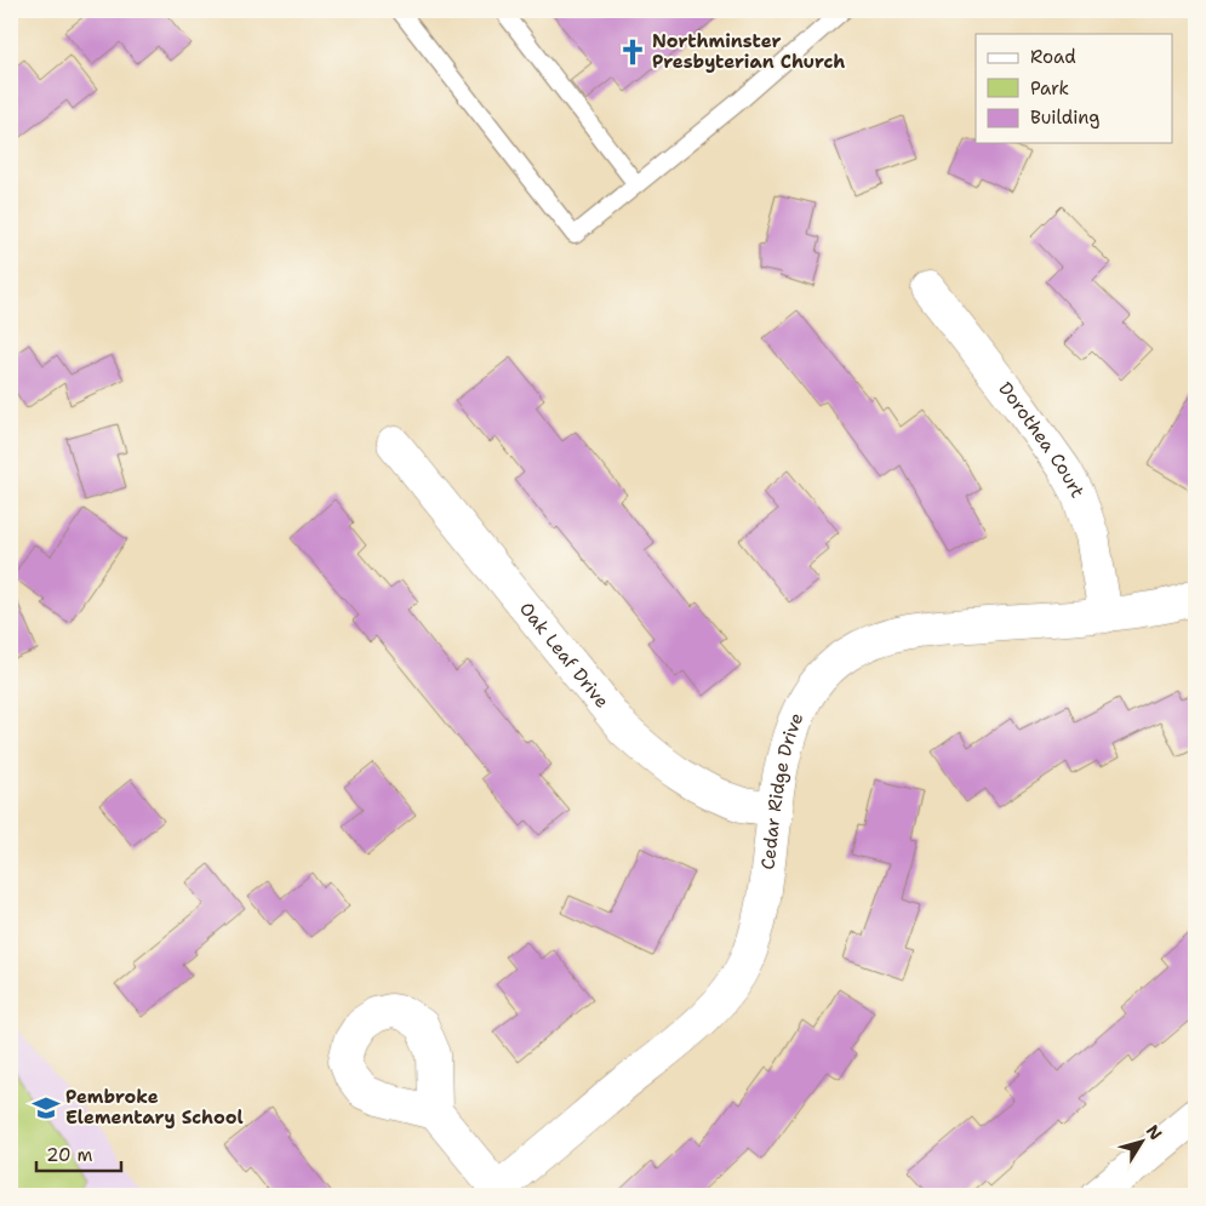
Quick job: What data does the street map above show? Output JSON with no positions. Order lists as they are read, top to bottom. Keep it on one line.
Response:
{"streets":{"street":["Dorothea Court","Oak Leaf Drive","Cedar Ridge Drive"]},"crossings":[["Dorothea Court","Cedar Ridge Drive"],["Oak Leaf Drive","Cedar Ridge Drive"]],"places":{"church":["Northminster Presbyterian Church"],"school or university":["Pembroke Elementary School"]},"legend":["Road","Park","Building"],"scale_bar":"20 m","north":"top right"}
